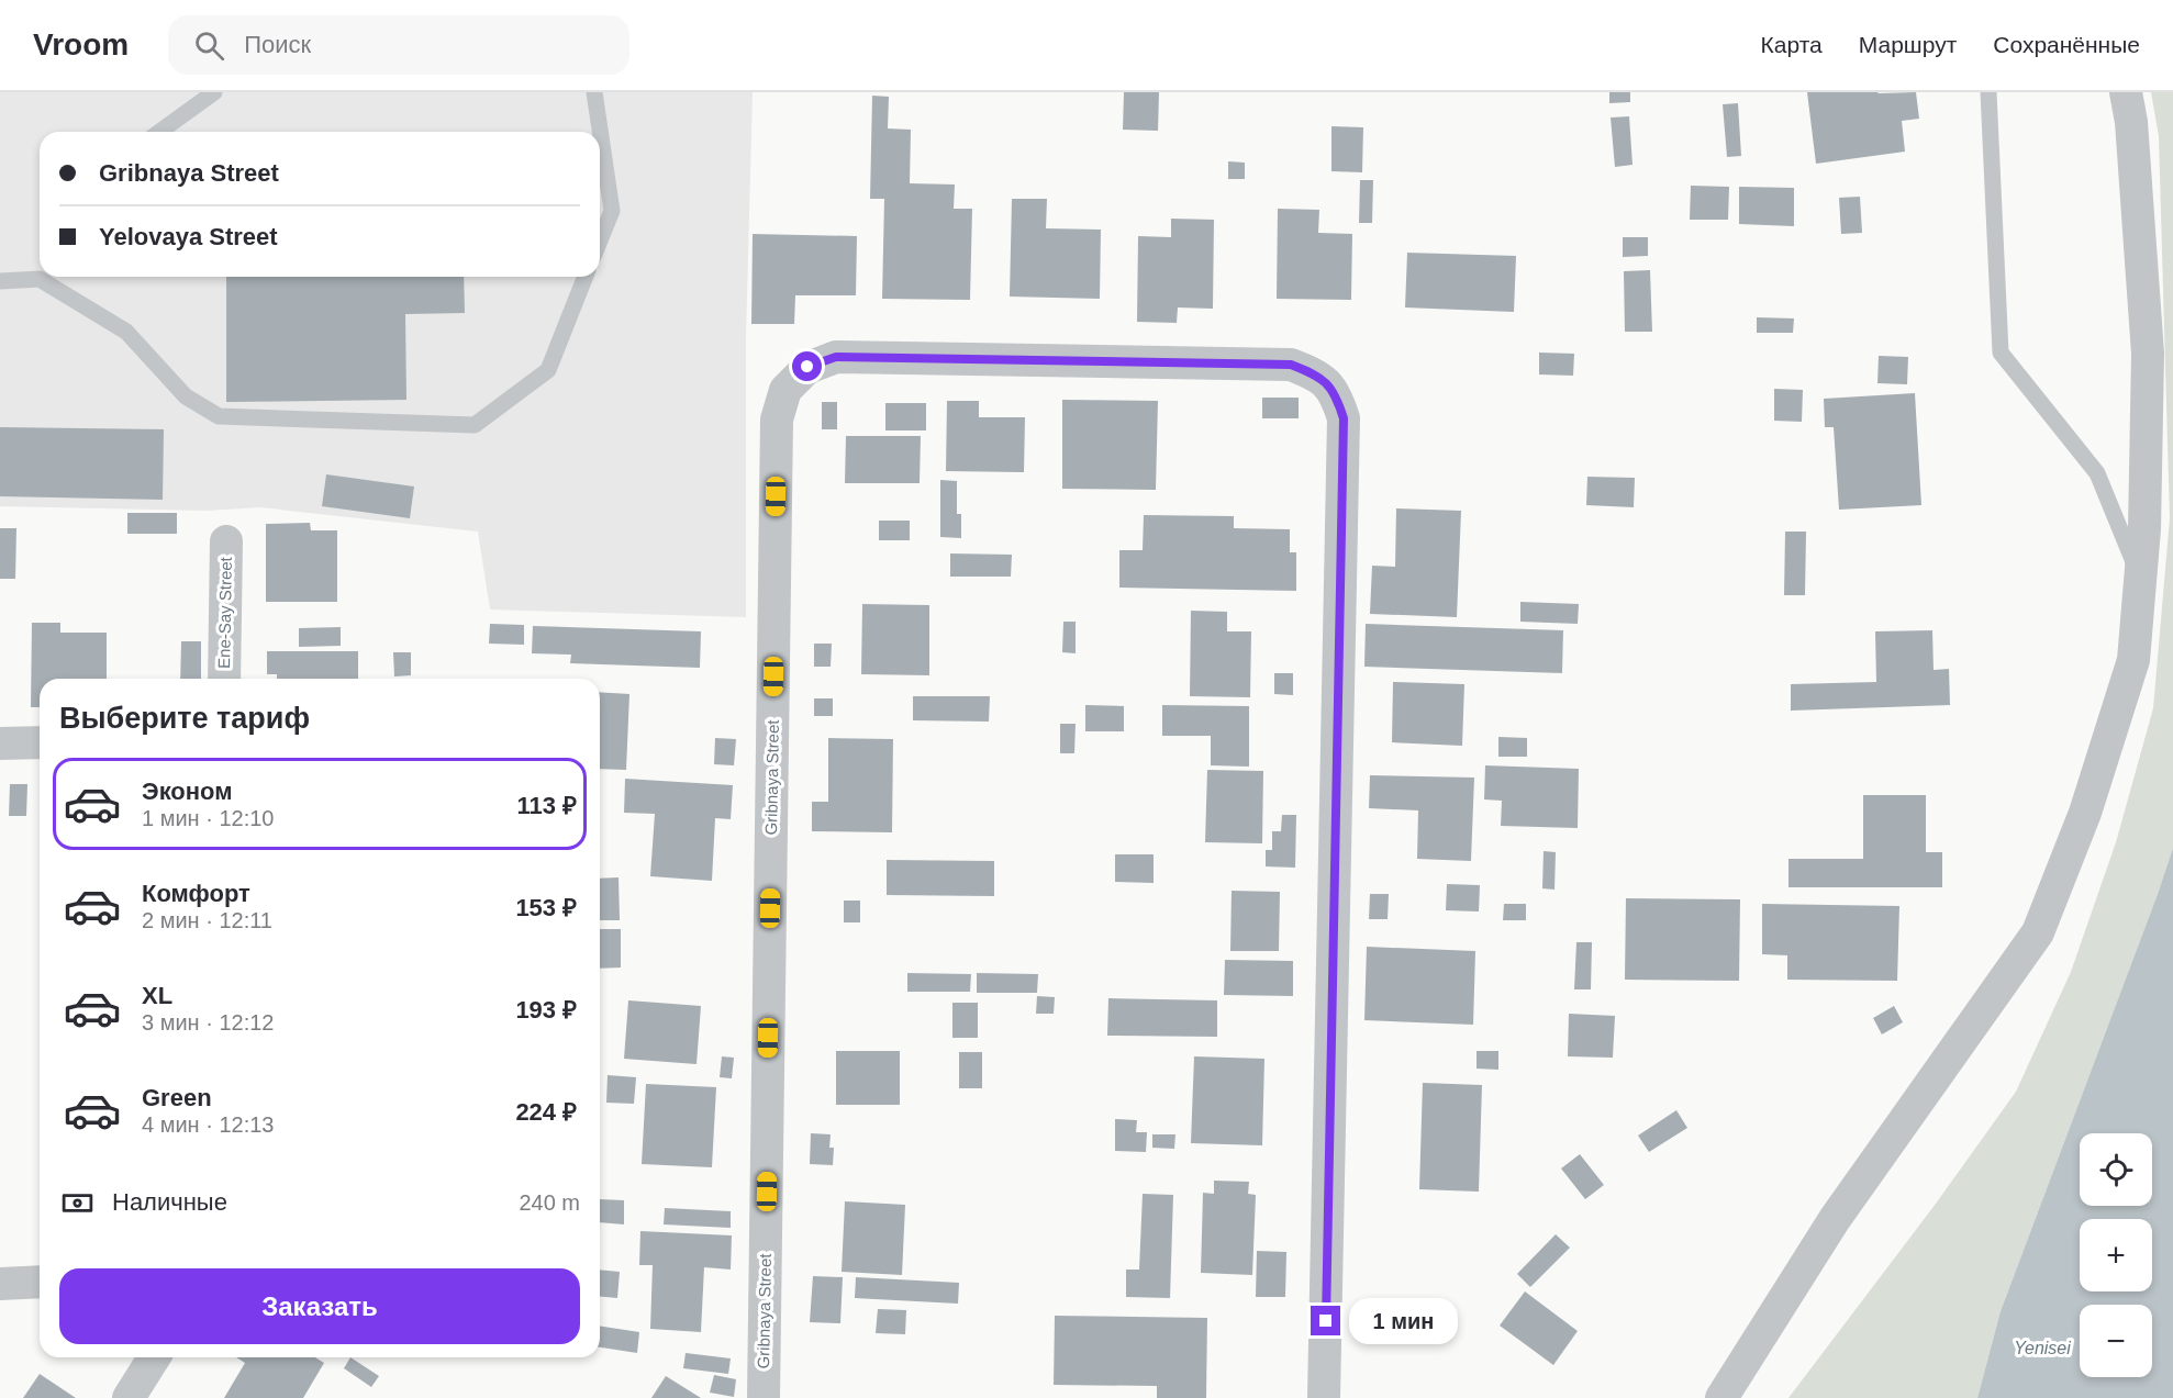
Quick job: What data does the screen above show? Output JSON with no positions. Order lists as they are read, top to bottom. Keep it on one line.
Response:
{"streets":{"street":["Ene-Say Street","Gribnaya Street"]},"water":["Yenisei"],"page":{"header":"Vroom","search":"Поиск","nav":["Карта","Маршрут","Сохранённые"],"banner":["Gribnaya Street","Yelovaya Street"],"heading":"Выберите тариф","list":[{"name":"Эконом","note":"1 мин · 12:10","value":"113 ₽"},{"name":"Комфорт","note":"2 мин · 12:11","value":"153 ₽"},{"name":"XL","note":"3 мин · 12:12","value":"193 ₽"},{"name":"Green","note":"4 мин · 12:13","value":"224 ₽"}],"map_buttons":["+","−"],"pay":["Наличные","240 m"],"buttons":"Заказать","bubble":"1 мин"}}
